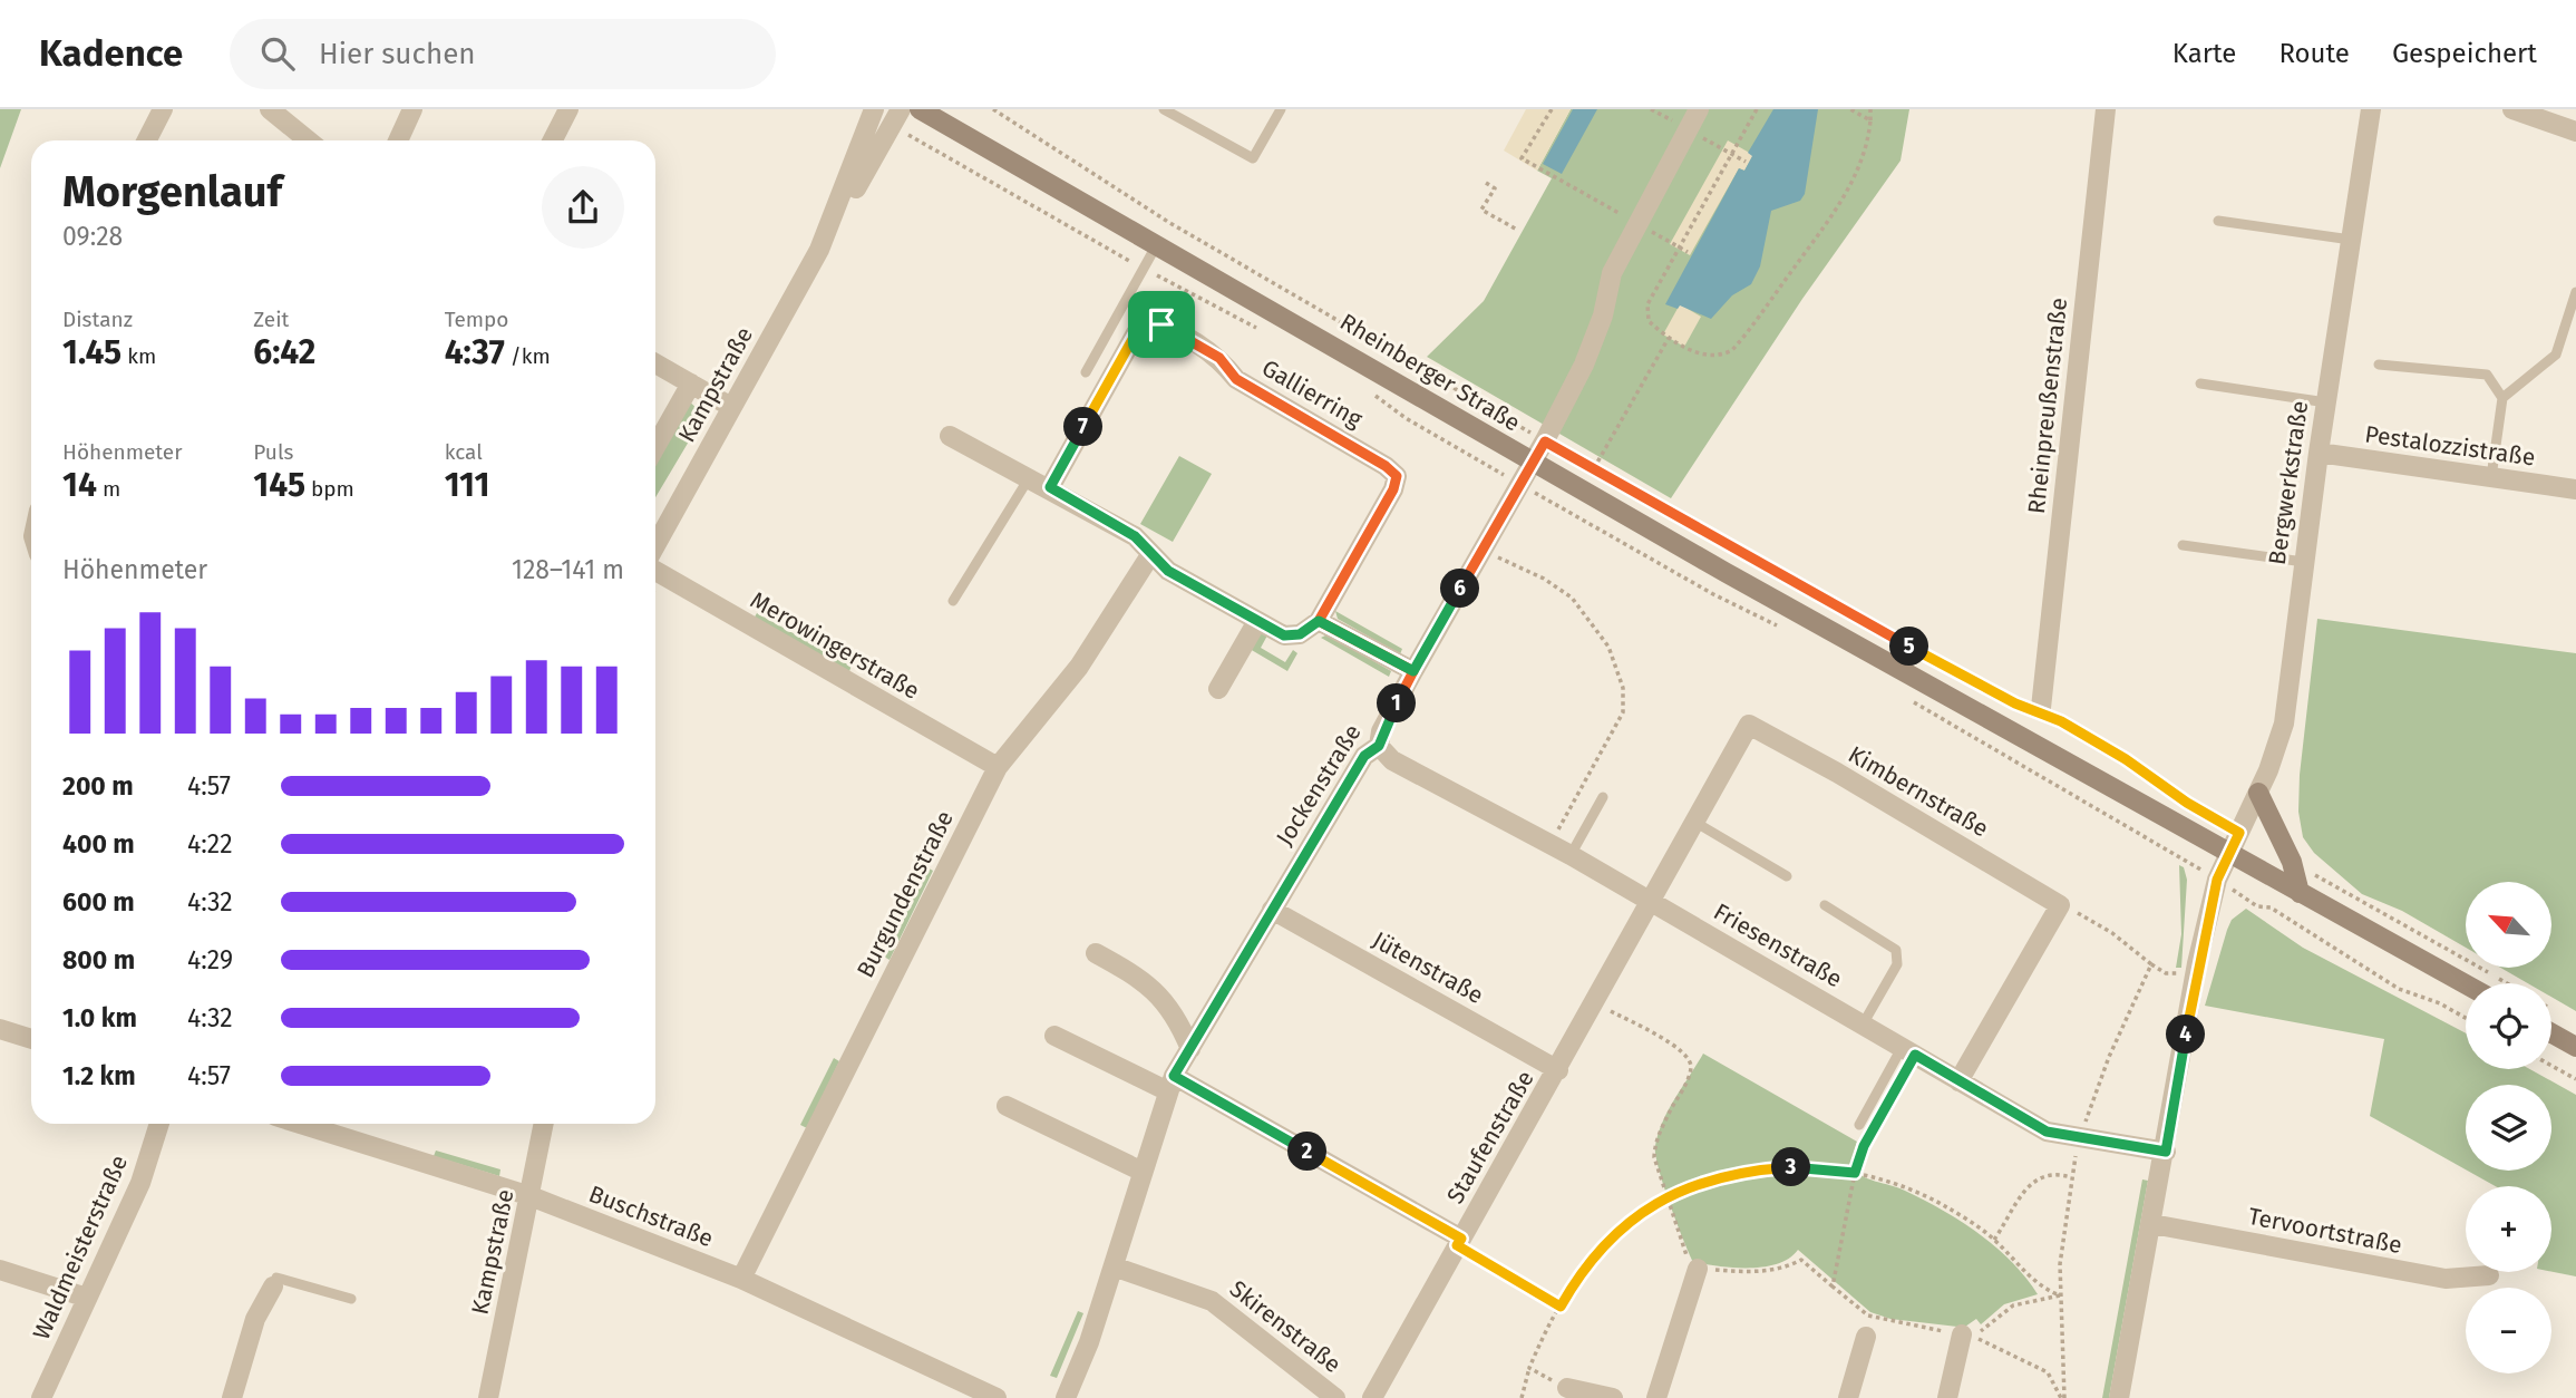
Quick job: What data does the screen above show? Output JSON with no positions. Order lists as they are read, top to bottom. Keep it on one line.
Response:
{"streets":{"main road":["Rheinberger Straße"],"street":["Kampstraße","Gallierring","Rheinpreußenstraße","Pestalozzistraße","Bergwerkstraße","Merowingerstraße","Jockenstraße","Kimbernstraße","Burgundenstraße","Friesenstraße","Jütenstraße","Staufenstraße","Buschstraße","Tervoortstraße","Waldmeisterstraße","Skirenstraße"]},"crossings":[["Rheinberger Straße","Bergwerkstraße"],["Rheinberger Straße","Jockenstraße"],["Kampstraße","Buschstraße"],["Pestalozzistraße","Bergwerkstraße"],["Merowingerstraße","Burgundenstraße"],["Jockenstraße","Friesenstraße"],["Jockenstraße","Jütenstraße"],["Jockenstraße","Skirenstraße"],["Kimbernstraße","Friesenstraße"],["Kimbernstraße","Staufenstraße"],["Burgundenstraße","Buschstraße"],["Friesenstraße","Staufenstraße"],["Jütenstraße","Staufenstraße"]],"north":"top left","page":{"header":"Kadence","search":"Hier suchen","nav":["Karte","Route","Gespeichert"],"heading":["Morgenlauf","09:28"],"stats":[["Distanz","1.45 km"],["Zeit","6:42"],["Tempo","4:37 /km"],["Höhenmeter","14 m"],["Puls","145 bpm"],["kcal","111"]],"pins":["7","6","5","1","4","2","3"],"chart":["Höhenmeter","128–141 m"],"list":[{"name":"200 m","note":"4:57"},{"name":"400 m","note":"4:22"},{"name":"600 m","note":"4:32"},{"name":"800 m","note":"4:29"},{"name":"1.0 km","note":"4:32"},{"name":"1.2 km","note":"4:57"}],"map_buttons":["+","−"]}}
